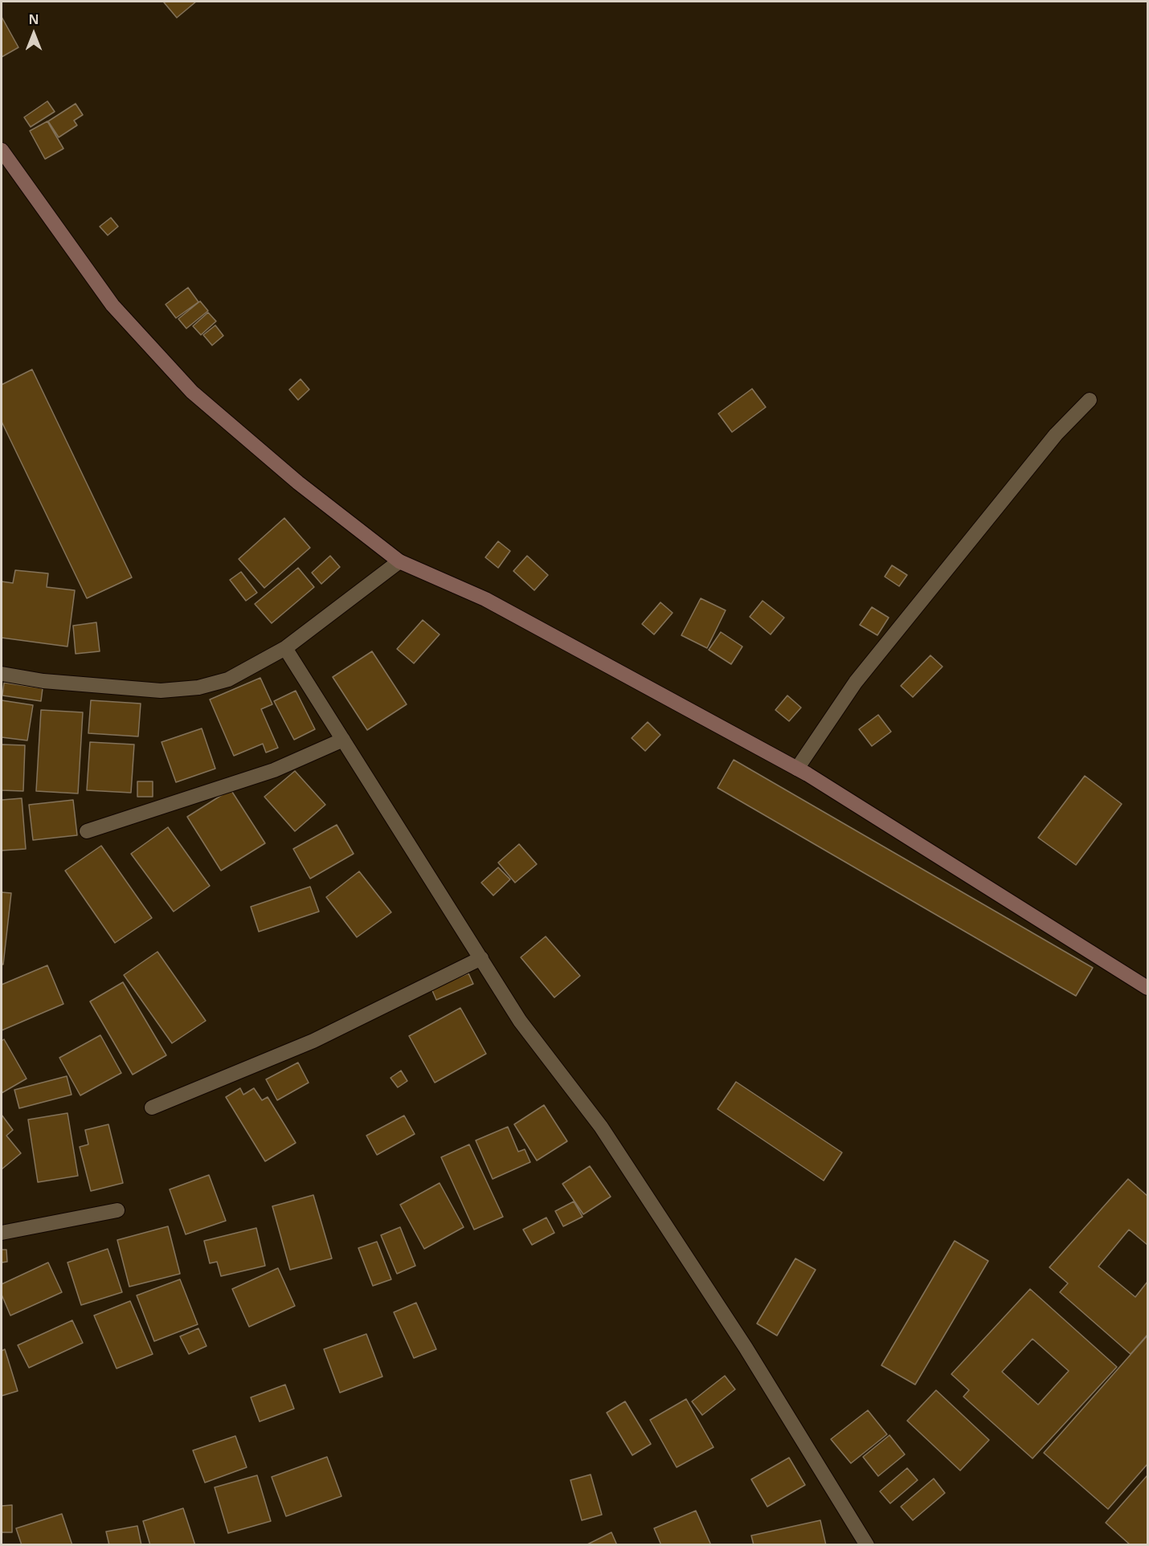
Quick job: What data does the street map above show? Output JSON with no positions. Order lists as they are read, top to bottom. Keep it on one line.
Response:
{"north":"top"}
